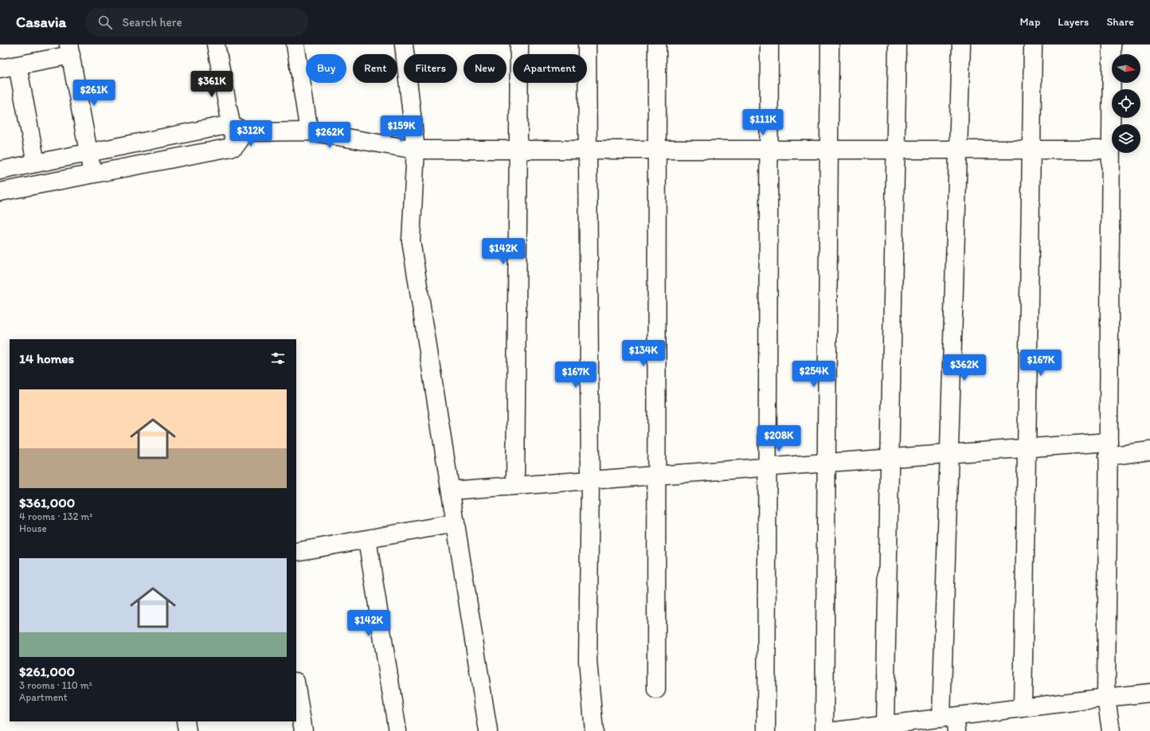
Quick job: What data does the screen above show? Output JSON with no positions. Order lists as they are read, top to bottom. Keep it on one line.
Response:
{"north":"right","page":{"header":"Casavia","search":"Search here","nav":["Map","Layers","Share"],"chip":["Buy","Rent","Filters","New","Apartment"],"price":["$361K","$261K","$111K","$159K","$312K","$262K","$142K","$134K","$167K","$362K","$254K","$167K","$208K","$142K"],"heading":"14 homes","list":[{"name":"$361,000","note":"4 rooms · 132 m² · House"},{"name":"$261,000","note":"3 rooms · 110 m² · Apartment"}]}}
